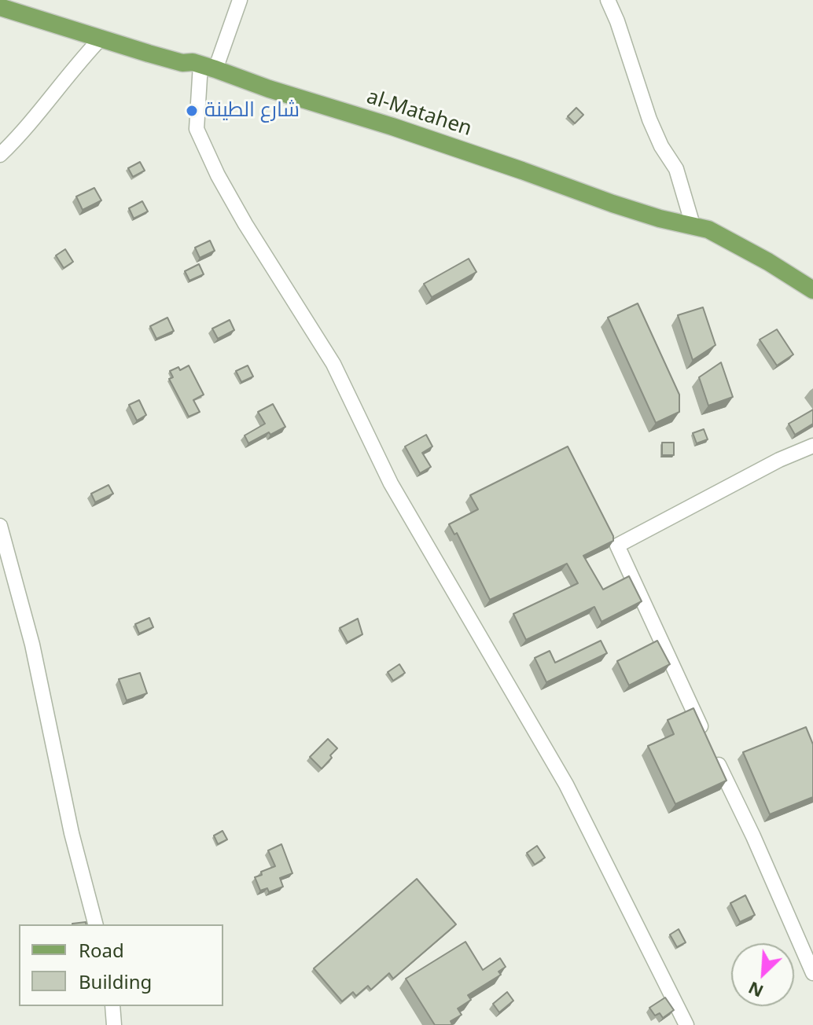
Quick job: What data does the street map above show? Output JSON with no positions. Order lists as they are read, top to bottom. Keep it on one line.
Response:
{"streets":{"main road":["al-Matahen"]},"places":["شارع الطينة"],"legend":["Road","Building"],"north":"bottom left"}
